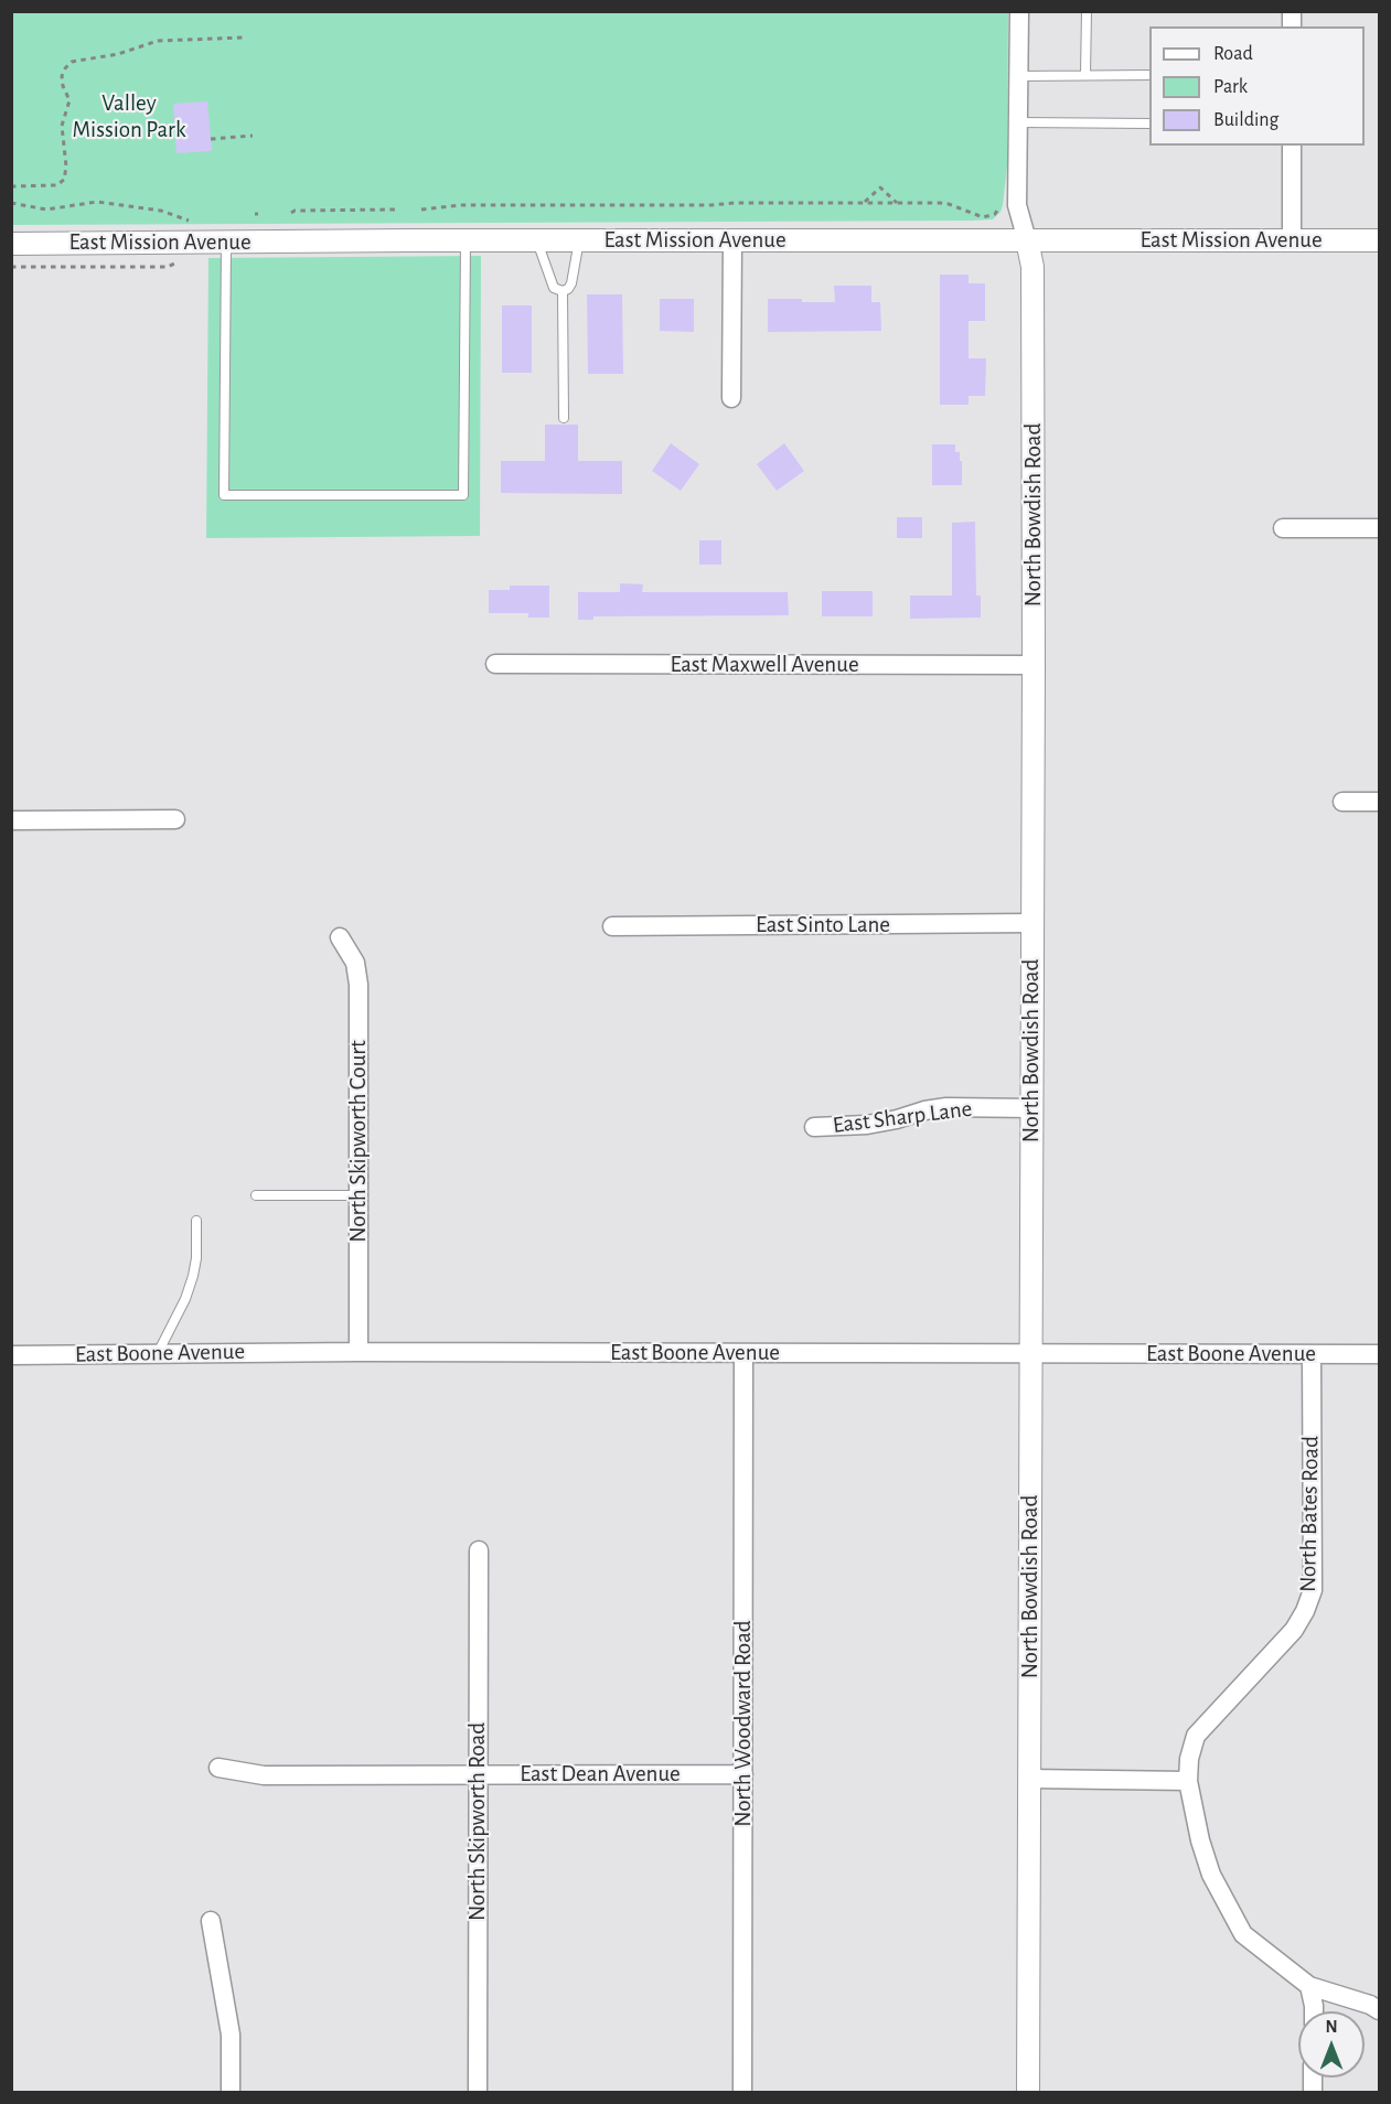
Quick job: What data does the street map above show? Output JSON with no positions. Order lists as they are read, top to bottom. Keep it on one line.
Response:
{"streets":{"street":["East Mission Avenue","North Bowdish Road","East Maxwell Avenue","East Sinto Lane","East Sharp Lane","North Skipworth Court","East Boone Avenue","North Bates Road","North Woodward Road","East Dean Avenue","North Skipworth Road"]},"crossings":[["East Mission Avenue","North Bowdish Road"],["North Bowdish Road","East Maxwell Avenue"],["North Bowdish Road","East Sinto Lane"],["North Bowdish Road","East Sharp Lane"],["North Bowdish Road","East Boone Avenue"],["North Skipworth Court","East Boone Avenue"],["East Boone Avenue","North Bates Road"],["East Boone Avenue","North Woodward Road"],["North Woodward Road","East Dean Avenue"],["East Dean Avenue","North Skipworth Road"]],"parks":["Valley Mission Park"],"legend":["Road","Park","Building"],"north":"top"}
